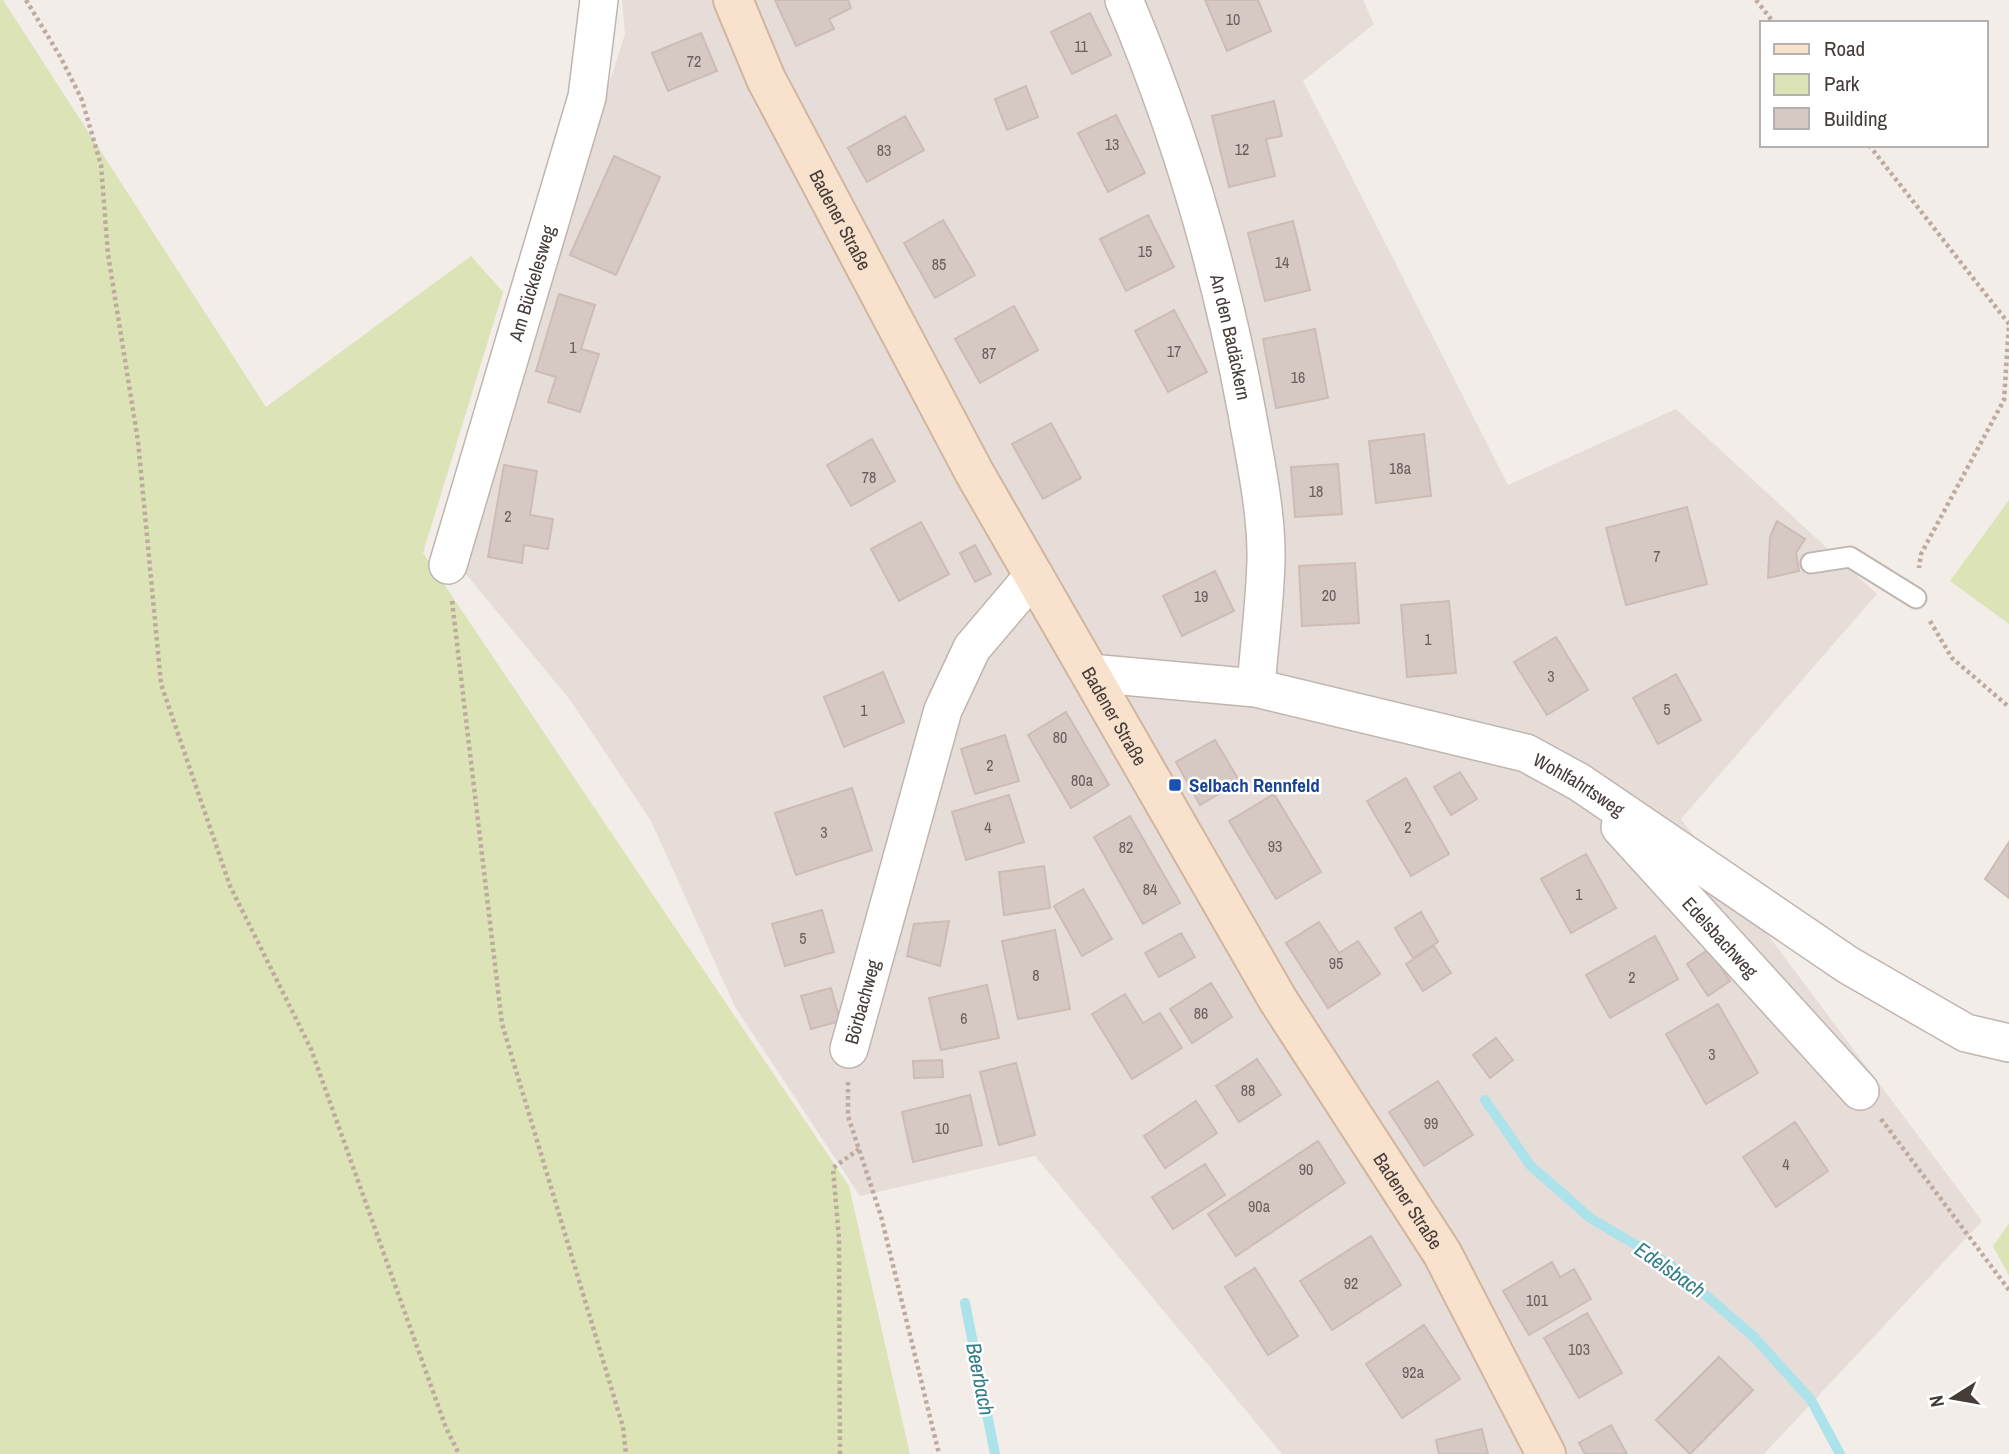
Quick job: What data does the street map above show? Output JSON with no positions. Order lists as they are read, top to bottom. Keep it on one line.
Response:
{"streets":{"main road":["Badener Straße"],"street":["Am Bückelesweg","An den Badäckern","Wohlfahrtsweg","Edelsbachweg","Börbachweg"]},"crossings":[["Badener Straße","Wohlfahrtsweg"],["Badener Straße","Börbachweg"],["An den Badäckern","Wohlfahrtsweg"],["Wohlfahrtsweg","Edelsbachweg"]],"water":["Edelsbach","Beerbach"],"places":{"transit":["Selbach Rennfeld"]},"house_numbers":["10","11","72","13","12","83","15","14","85","1","17","87","16","18a","78","18","2","7","20","19","1","3","5","1","80","2","80a","4","2","3","93","82","84","1","5","95","8","2","86","6","3","88","99","10","4","90","90a","92","101","103","92a"],"legend":["Road","Park","Building"],"north":"left"}
